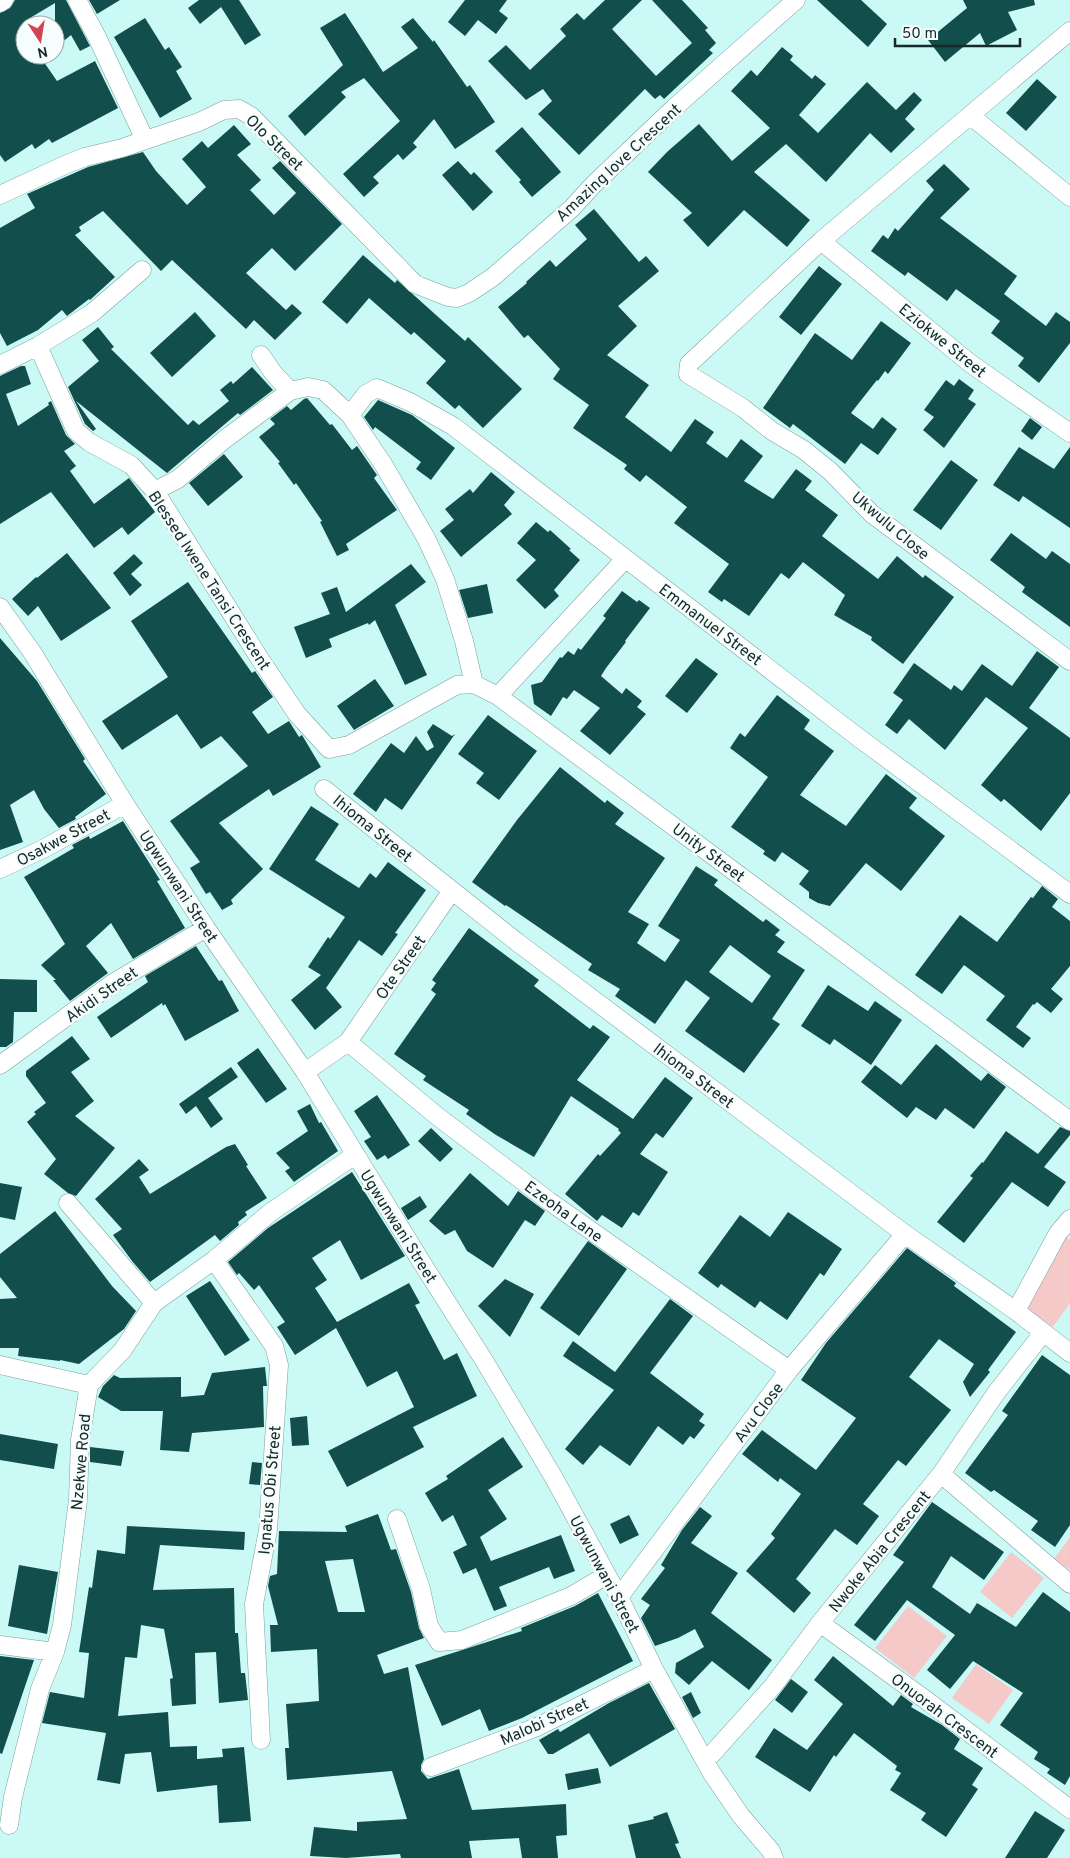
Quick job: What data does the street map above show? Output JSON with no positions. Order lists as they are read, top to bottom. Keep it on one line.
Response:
{"streets":{"street":["Olo Street","Amazing love Crescent","Eziokwe Street","Ukwulu Close","Blessed Iwene Tansi Crescent","Emmanuel Street","Ihioma Street","Osakwe Street","Unity Street","Ugwunwani Street","Ote Street","Akidi Street","Ezeoha Lane","Avu Close","Nzekwe Road","Ignatus Obi Street","Nwoke Abia Crescent","Onuorah Crescent","Malobi Street"]},"crossings":[["Olo Street","Amazing love Crescent"],["Eziokwe Street","Ukwulu Close"],["Blessed Iwene Tansi Crescent","Unity Street"],["Ihioma Street","Ote Street"],["Ihioma Street","Avu Close"],["Ihioma Street","Nwoke Abia Crescent"],["Osakwe Street","Ugwunwani Street"],["Ugwunwani Street","Akidi Street"],["Ugwunwani Street","Avu Close"],["Ugwunwani Street","Nwoke Abia Crescent"],["Ugwunwani Street","Malobi Street"],["Ote Street","Ezeoha Lane"],["Ezeoha Lane","Avu Close"],["Nwoke Abia Crescent","Onuorah Crescent"]],"scale_bar":"50 m","north":"bottom"}
